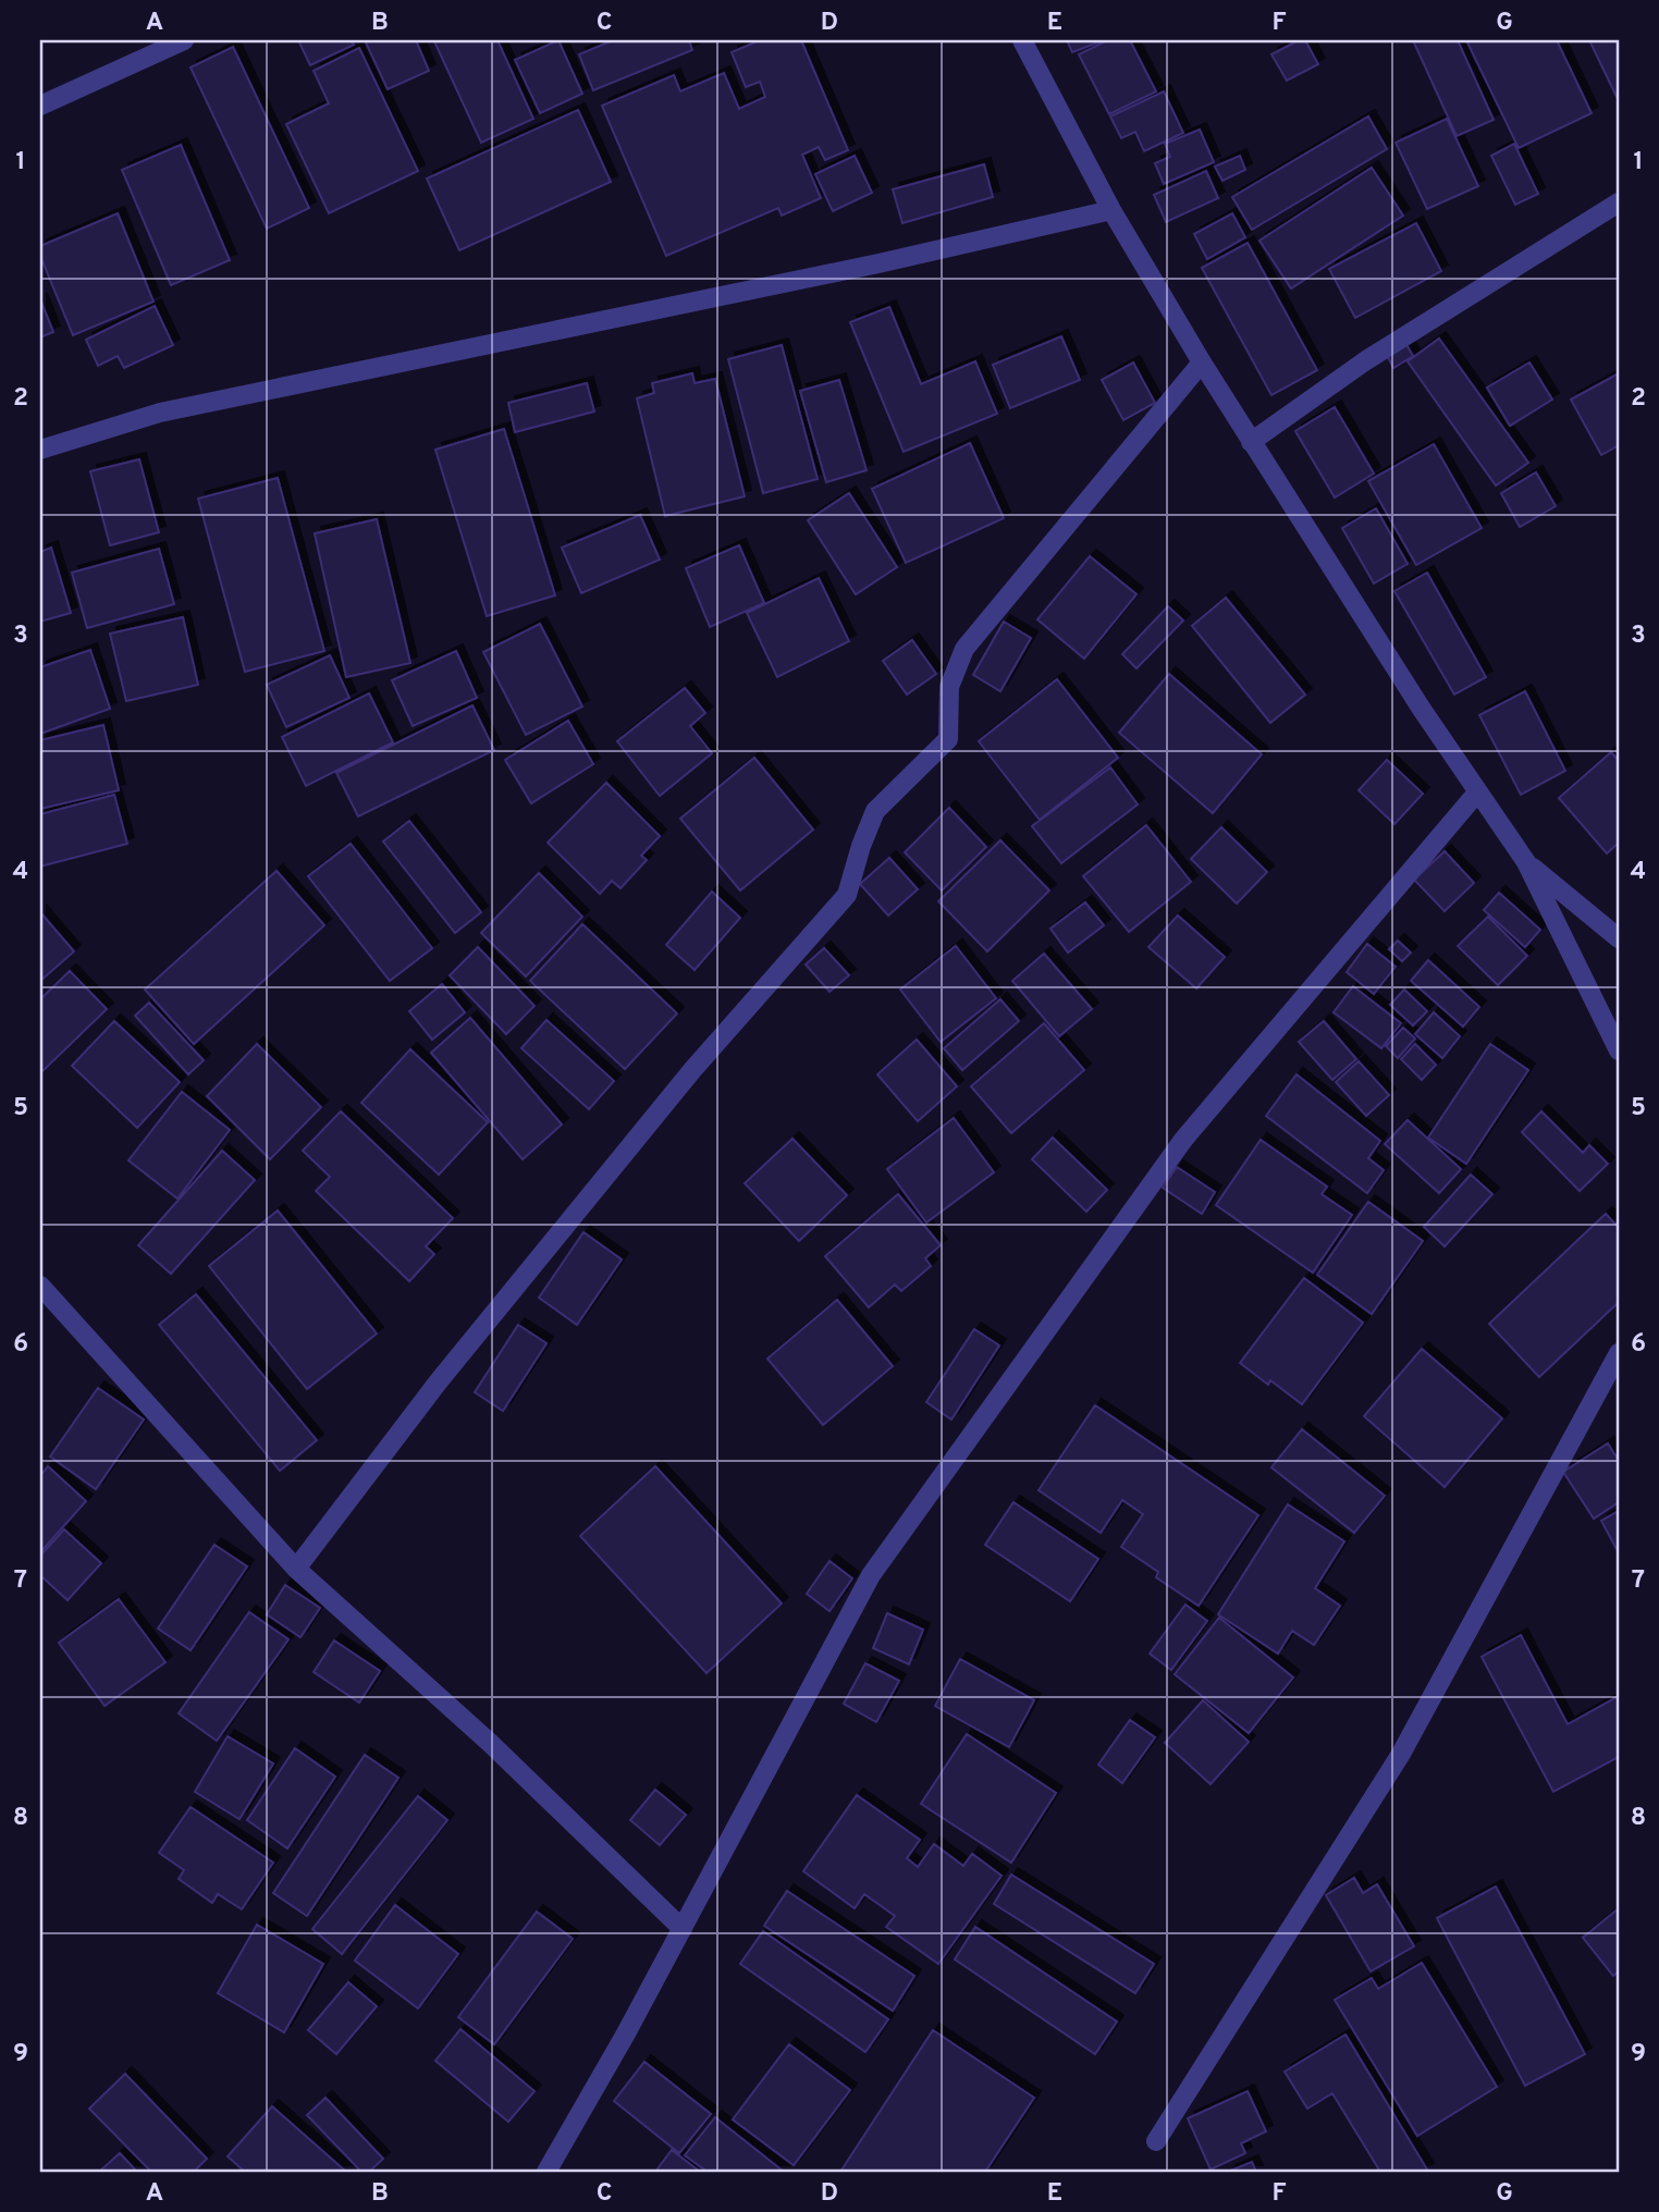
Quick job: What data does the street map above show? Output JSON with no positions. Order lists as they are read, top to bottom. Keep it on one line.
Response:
{"grid":{"columns":["A","B","C","D","E","F","G"],"rows":["1","2","3","4","5","6","7","8","9"]}}
